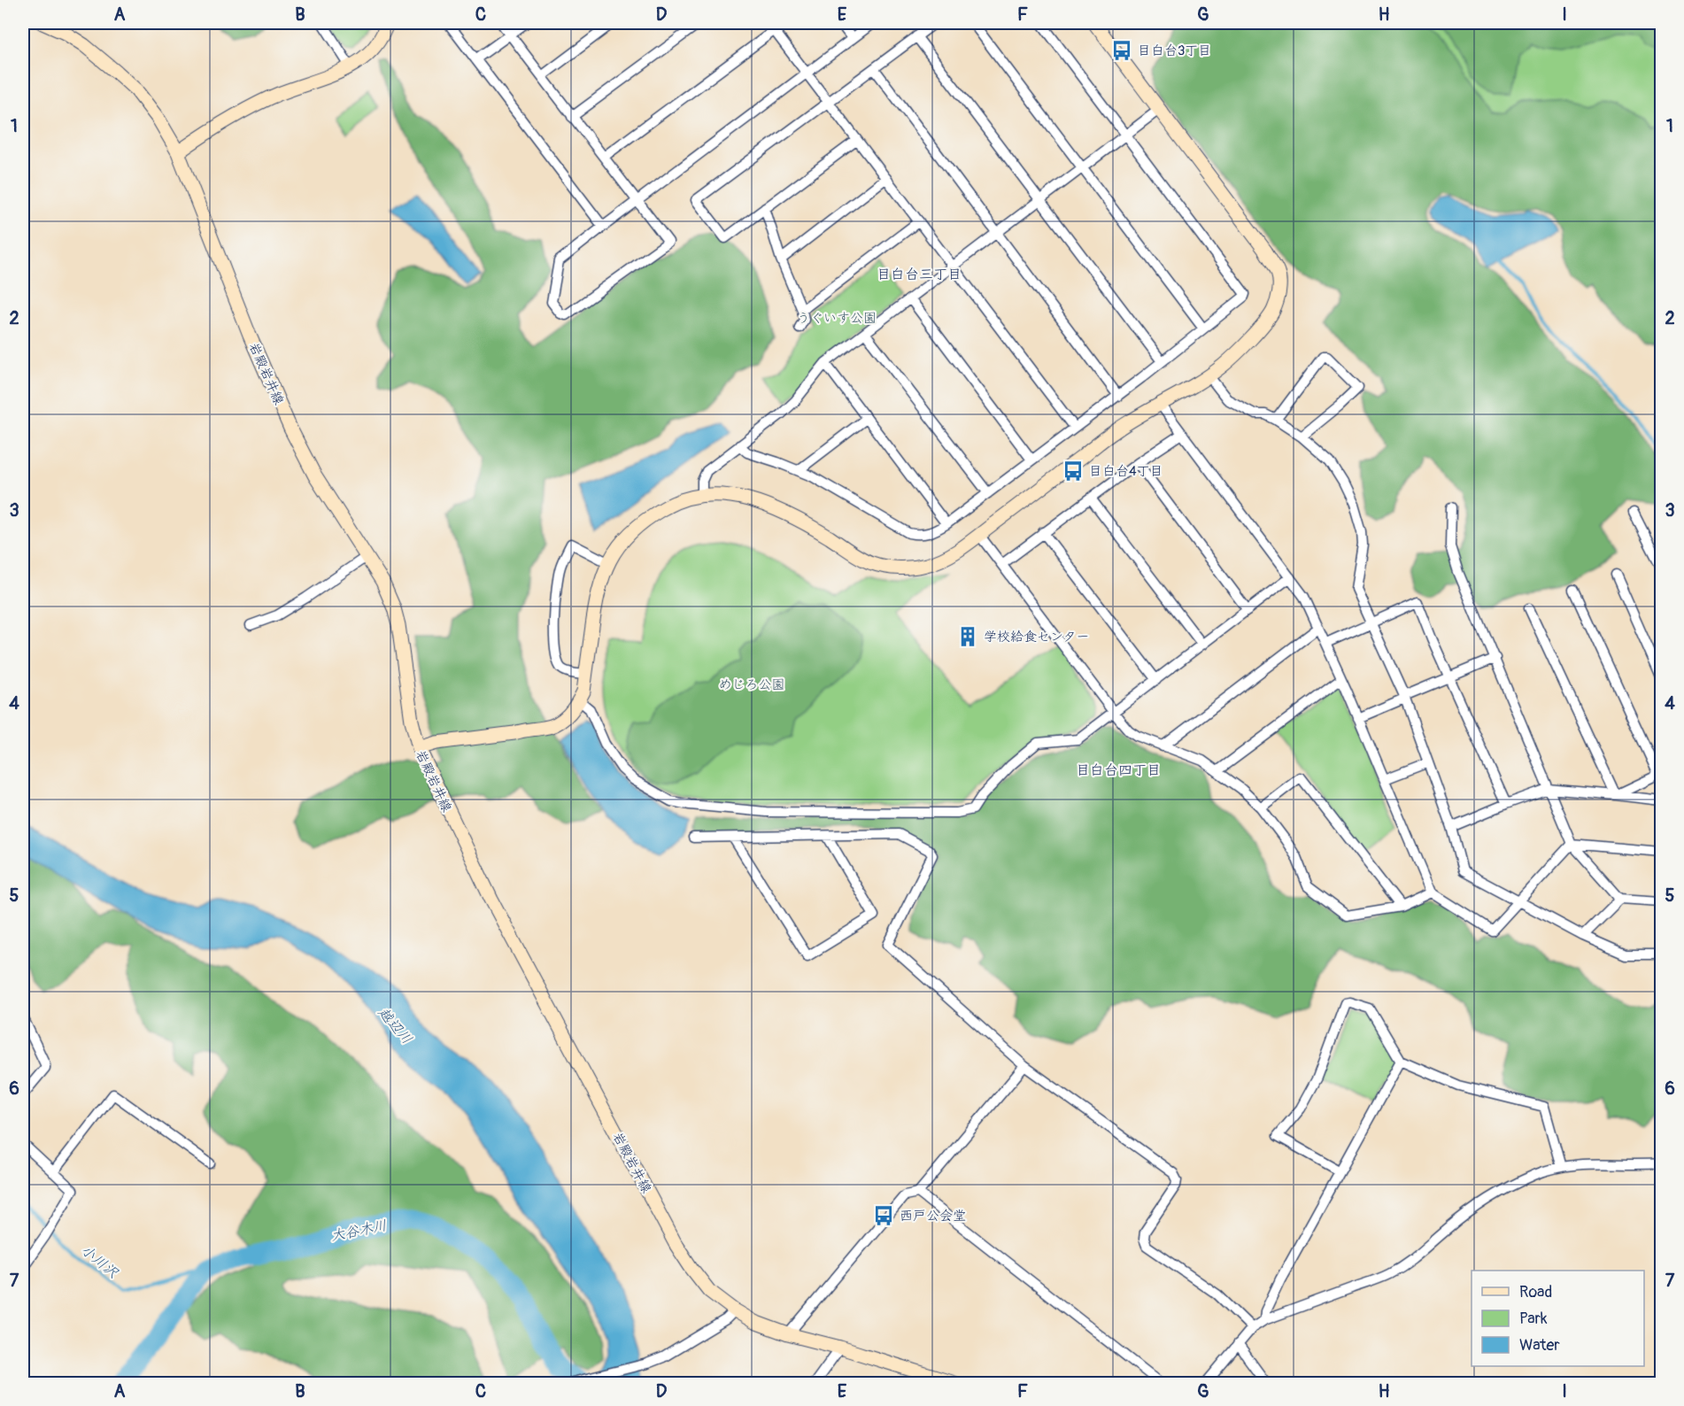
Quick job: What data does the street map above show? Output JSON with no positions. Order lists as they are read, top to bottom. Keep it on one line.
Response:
{"streets":{"main road":["岩殿岩井線"]},"districts":["目白台三丁目","目白台四丁目"],"water":["越辺川","大谷木川","小川沢"],"parks":["うぐいす公園","めじろ公園"],"places":{"bus stop":["目白台3丁目","目白台4丁目","西戸公会堂"],"building":["学校給食センター"]},"legend":["Road","Park","Water"],"grid":{"columns":["A","B","C","D","E","F","G","H","I"],"rows":["1","2","3","4","5","6","7"]}}
